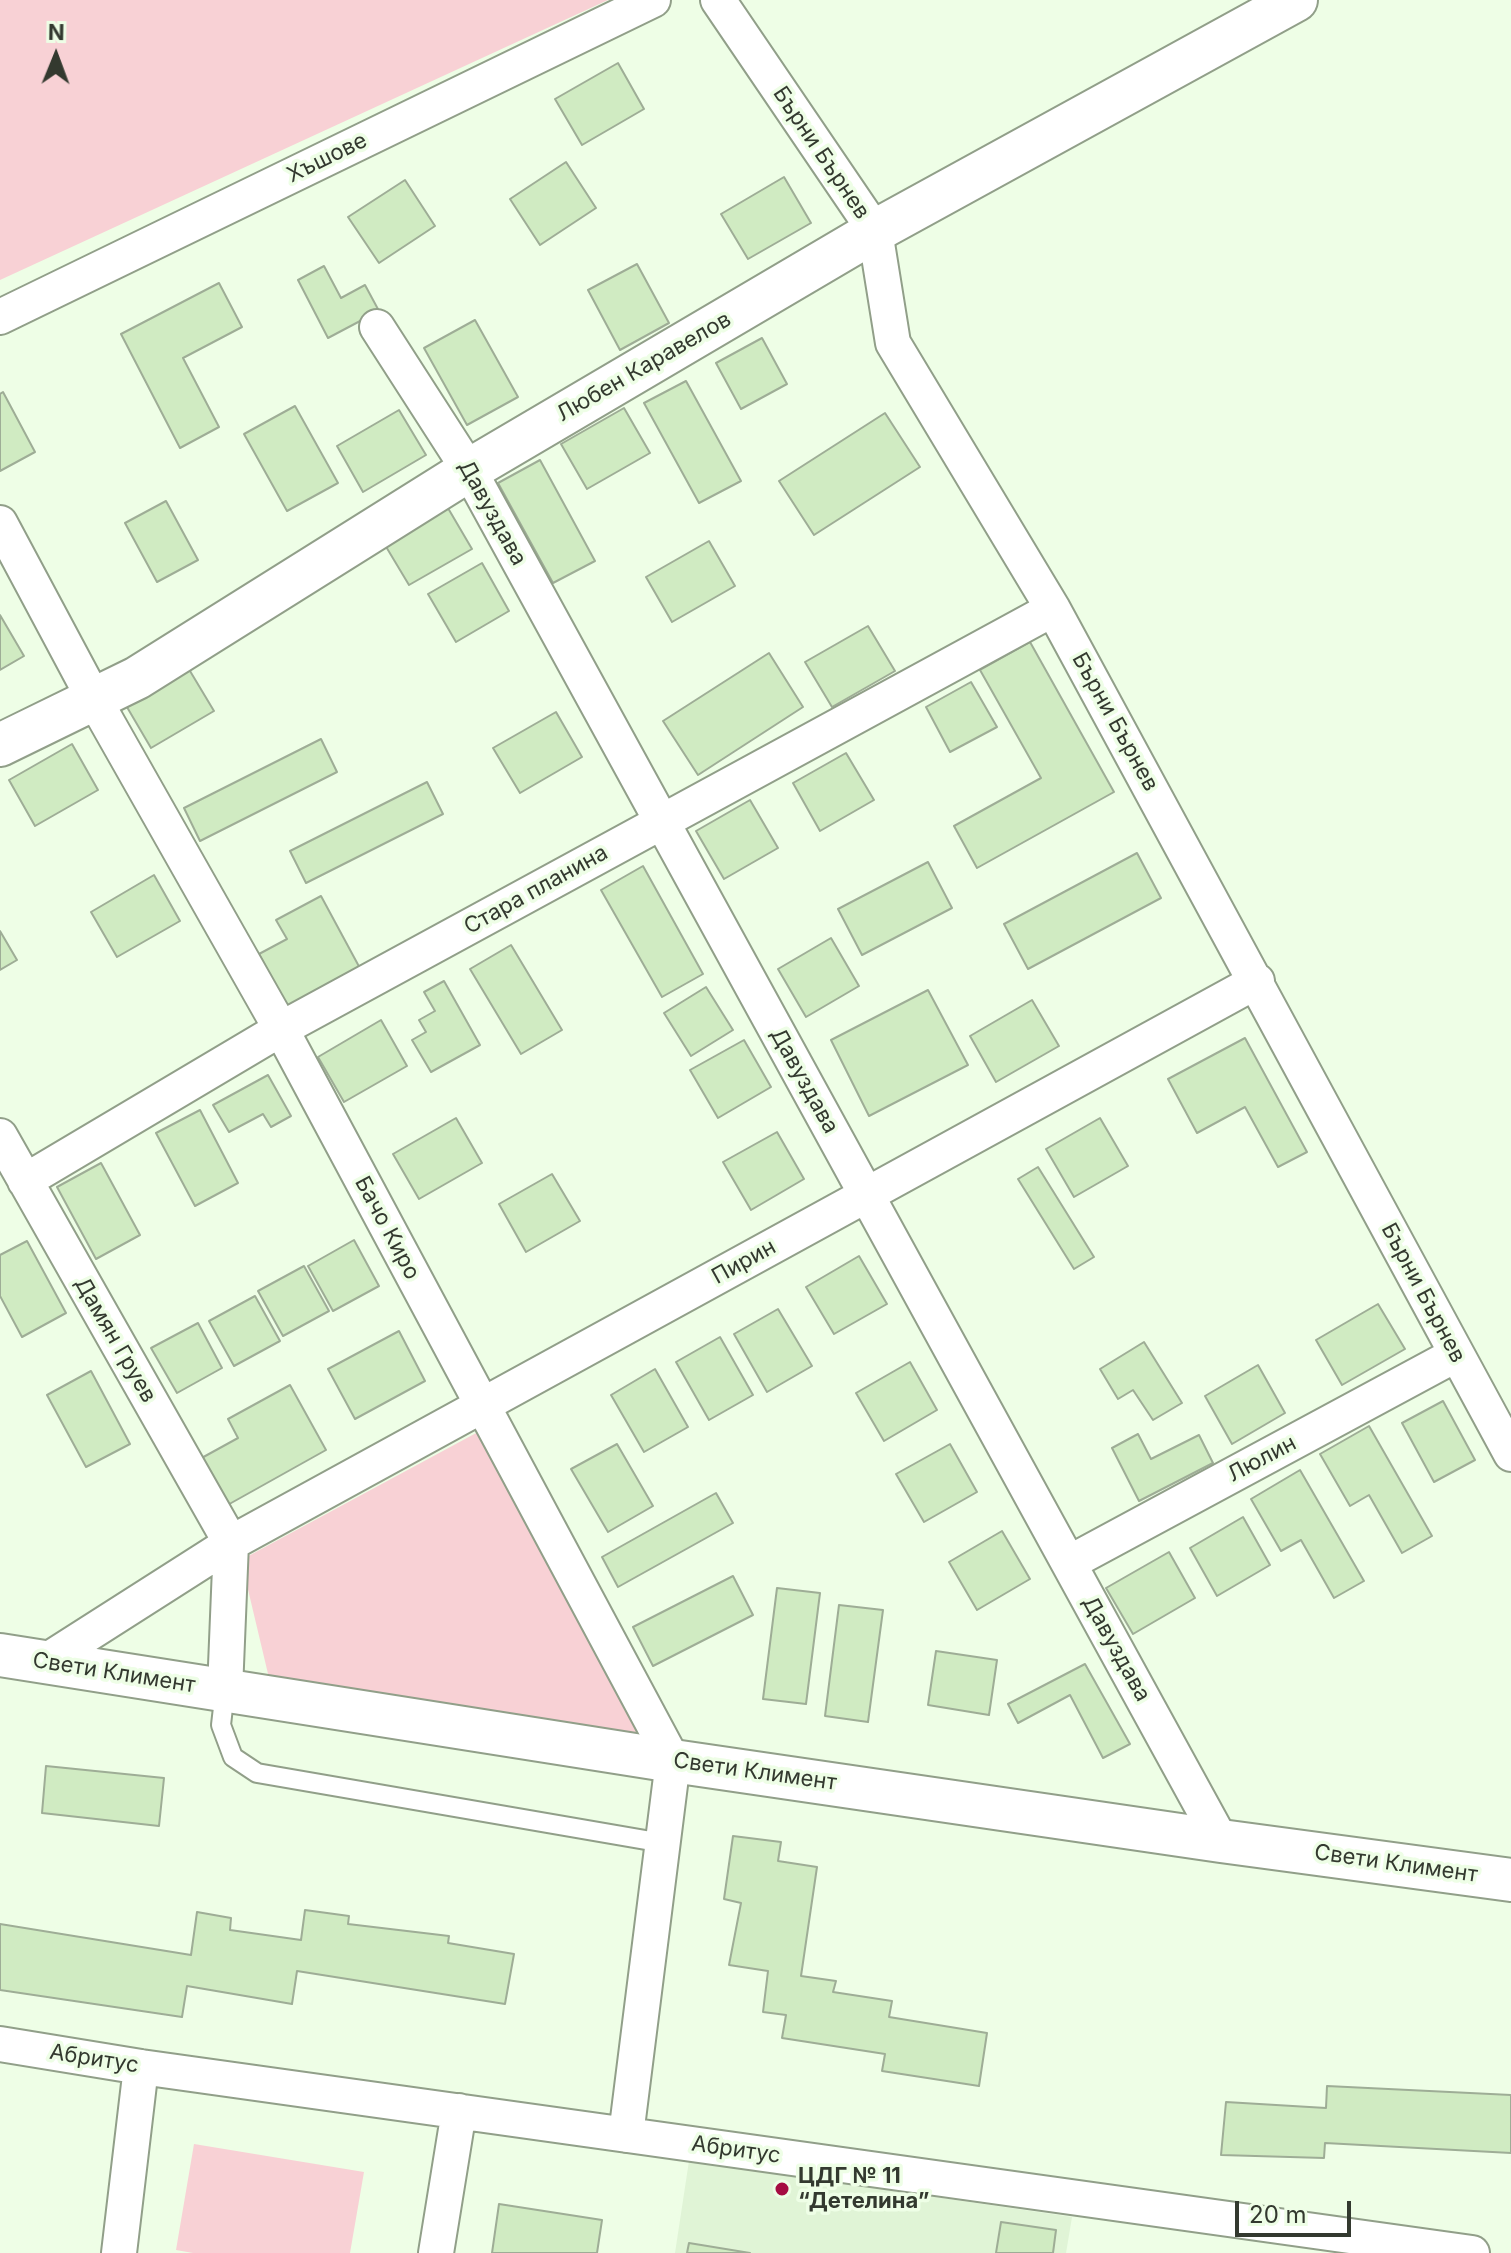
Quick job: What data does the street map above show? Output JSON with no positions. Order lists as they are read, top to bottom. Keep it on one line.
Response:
{"streets":{"street":["Бърни Бърнев","Хъшове","Любен Каравелов","Давуздава","Стара планина","Бачо Киро","Пирин","Дамян Груев","Люлин","Свети Климент","Абритус"]},"crossings":[["Бърни Бърнев","Любен Каравелов"],["Бърни Бърнев","Стара планина"],["Бърни Бърнев","Пирин"],["Бърни Бърнев","Люлин"],["Любен Каравелов","Давуздава"],["Любен Каравелов","Бачо Киро"],["Давуздава","Стара планина"],["Давуздава","Пирин"],["Давуздава","Люлин"],["Давуздава","Свети Климент"],["Стара планина","Бачо Киро"],["Стара планина","Дамян Груев"],["Бачо Киро","Пирин"],["Бачо Киро","Свети Климент"],["Пирин","Дамян Груев"],["Пирин","Свети Климент"]],"places":["ЦДГ № 11 “Детелина”"],"scale_bar":"20 m","north":"top"}
